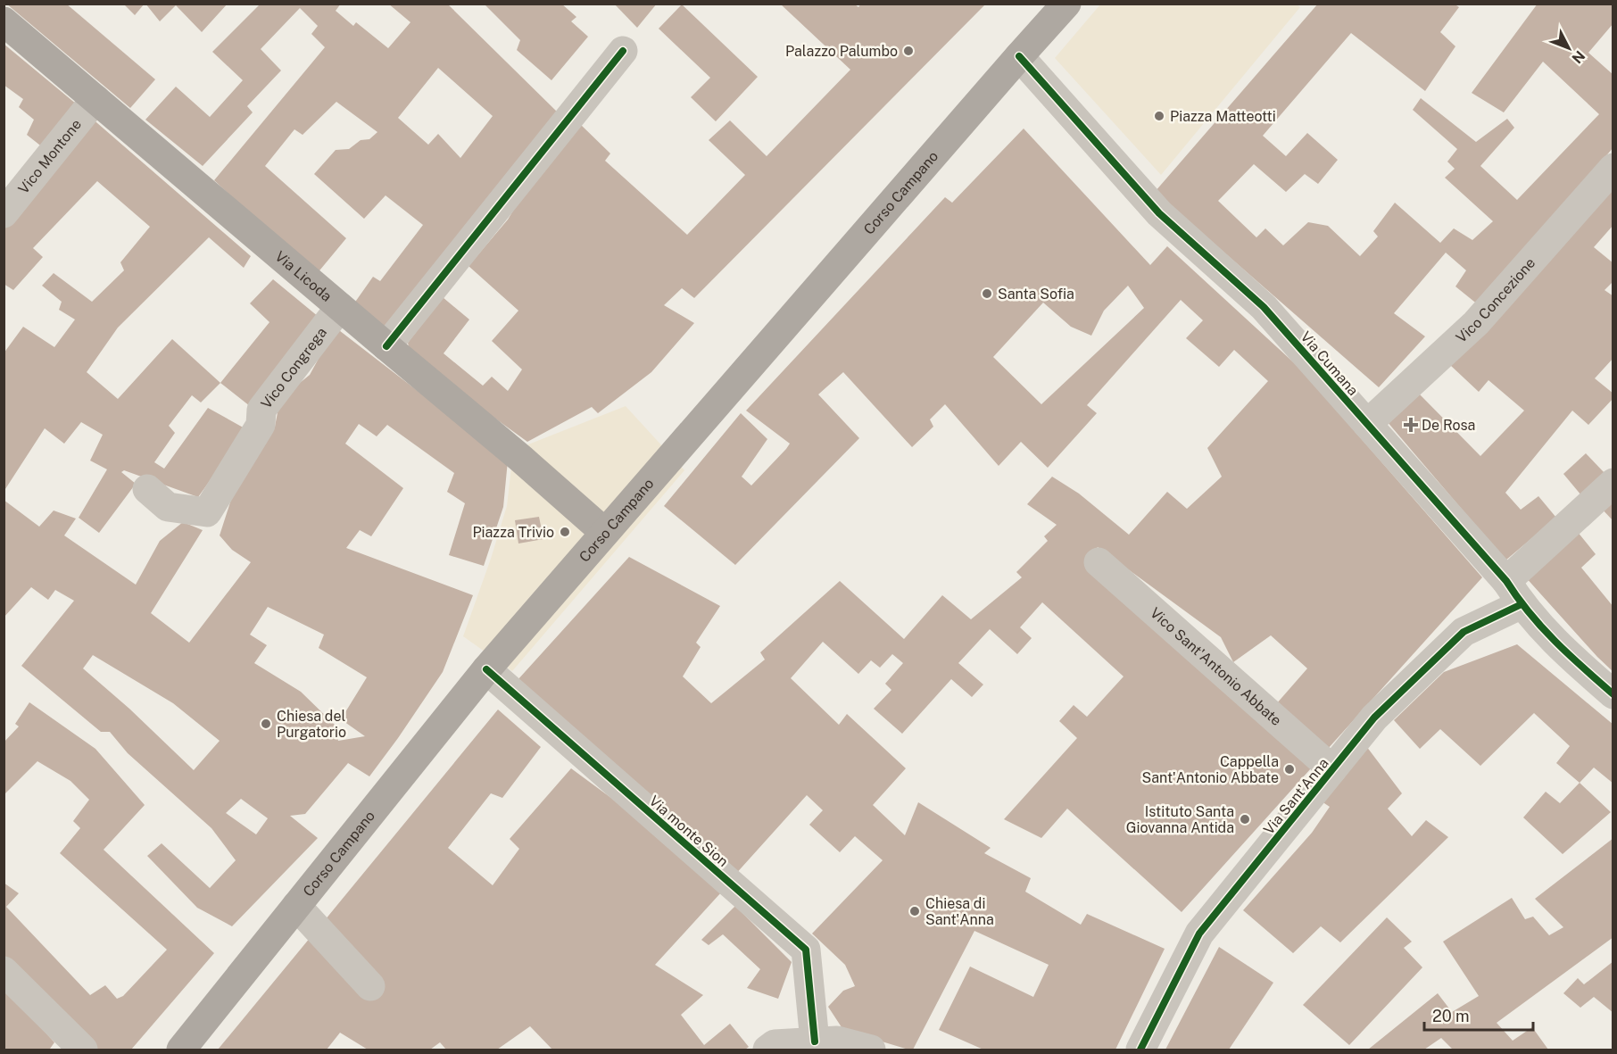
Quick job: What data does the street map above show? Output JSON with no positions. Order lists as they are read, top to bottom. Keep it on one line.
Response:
{"streets":{"main road":["Corso Campano","Via Licoda"],"street":["Vico Montone","Vico Concezione","Via Cumana","Vico Congrega","Vico Sant'Antonio Abbate","Via Sant'Anna","Via monte Sion"]},"crossings":[["Vico Montone","Via Licoda"],["Corso Campano","Via Licoda"],["Corso Campano","Via Cumana"],["Corso Campano","Via monte Sion"],["Via Licoda","Vico Congrega"],["Vico Concezione","Via Cumana"],["Via Cumana","Via Sant'Anna"],["Vico Sant'Antonio Abbate","Via Sant'Anna"]],"places":{"other":["Palazzo Palumbo","Piazza Matteotti","Santa Sofia","Piazza Trivio","Chiesa del Purgatorio","Cappella Sant'Antonio Abbate","Istituto Santa Giovanna Antida","Chiesa di Sant'Anna"],"health":["De Rosa"]},"scale_bar":"20 m","north":"bottom right"}
